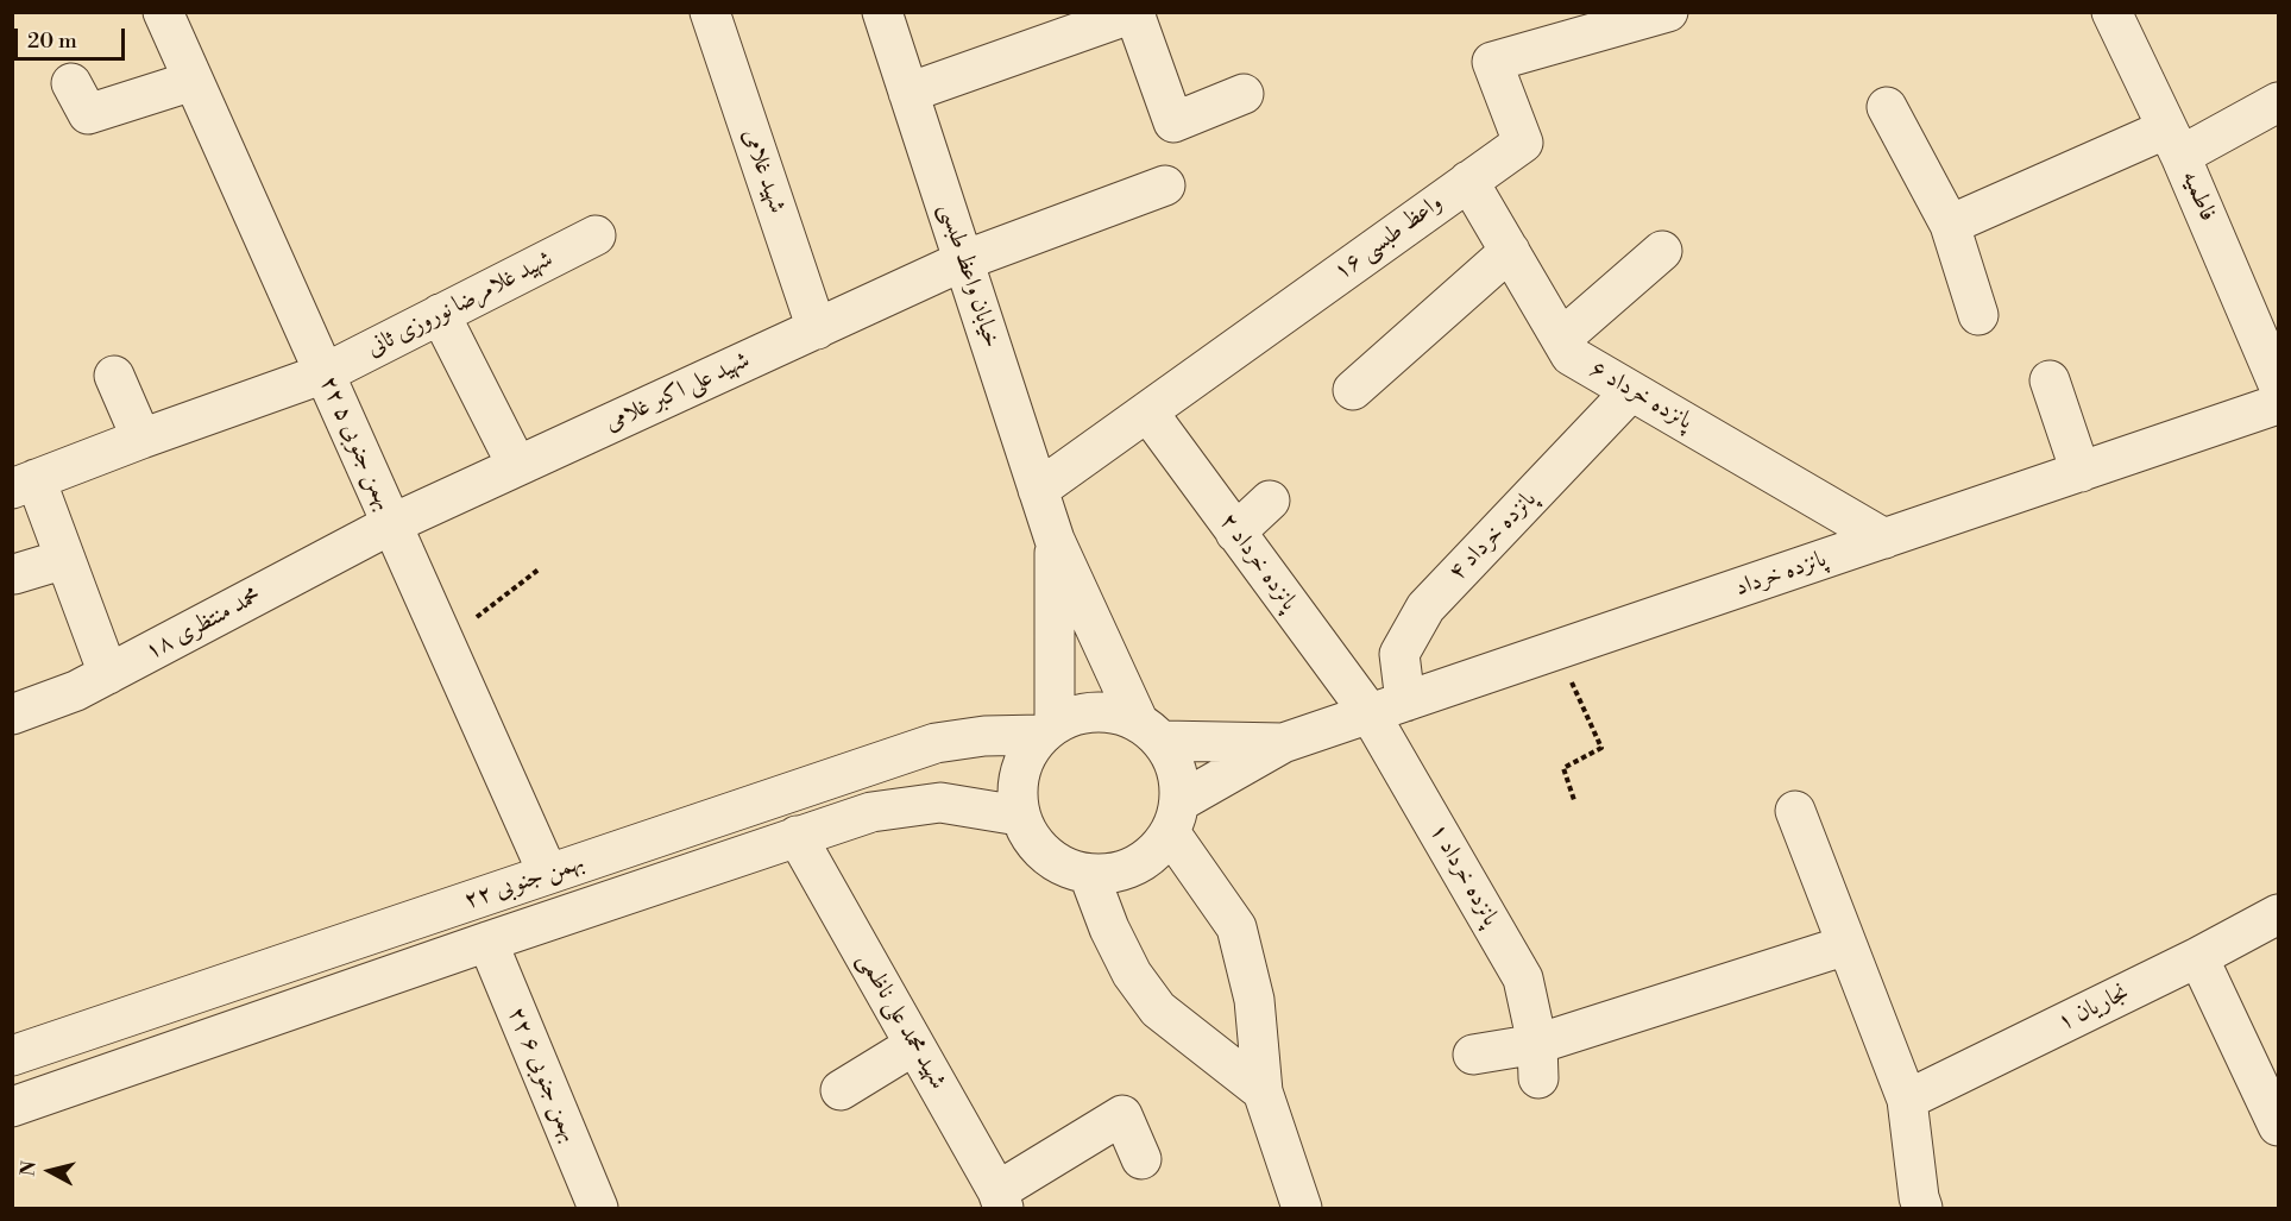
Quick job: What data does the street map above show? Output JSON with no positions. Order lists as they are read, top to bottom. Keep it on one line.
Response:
{"streets":{"street":["شهید غلامی","فاطمیه","واعظ طبسی ۱۶","خیابان واعظ طبسی","شهید غلامرضا نوروزی ثانی","شهید علی اکبر غلامی","پانزده خرداد ۶","۲۲ بهمن جنوبی ۵","پانزده خرداد ۴","پانزده خرداد ۲","پانزده خرداد","محمد منتظری ۱۸","پانزده خرداد ۱","۲۲ بهمن جنوبی","نجاریان ۱","شهید محمد علی ناظمی","۲۲ بهمن جنوبی ۶"]},"crossings":[["شهید غلامی","شهید علی اکبر غلامی"],["واعظ طبسی ۱۶","خیابان واعظ طبسی"],["واعظ طبسی ۱۶","پانزده خرداد ۶"],["واعظ طبسی ۱۶","پانزده خرداد ۲"],["خیابان واعظ طبسی","شهید علی اکبر غلامی"],["شهید غلامرضا نوروزی ثانی","۲۲ بهمن جنوبی ۵"],["شهید علی اکبر غلامی","۲۲ بهمن جنوبی ۵"],["شهید علی اکبر غلامی","محمد منتظری ۱۸"],["پانزده خرداد ۶","پانزده خرداد ۴"],["پانزده خرداد ۶","پانزده خرداد"],["۲۲ بهمن جنوبی ۵","محمد منتظری ۱۸"],["۲۲ بهمن جنوبی ۵","۲۲ بهمن جنوبی"],["پانزده خرداد ۴","پانزده خرداد"],["پانزده خرداد ۲","پانزده خرداد"],["پانزده خرداد ۲","پانزده خرداد ۱"],["پانزده خرداد","پانزده خرداد ۱"],["۲۲ بهمن جنوبی","شهید محمد علی ناظمی"],["۲۲ بهمن جنوبی","۲۲ بهمن جنوبی ۶"]],"scale_bar":"20 m","north":"left"}
